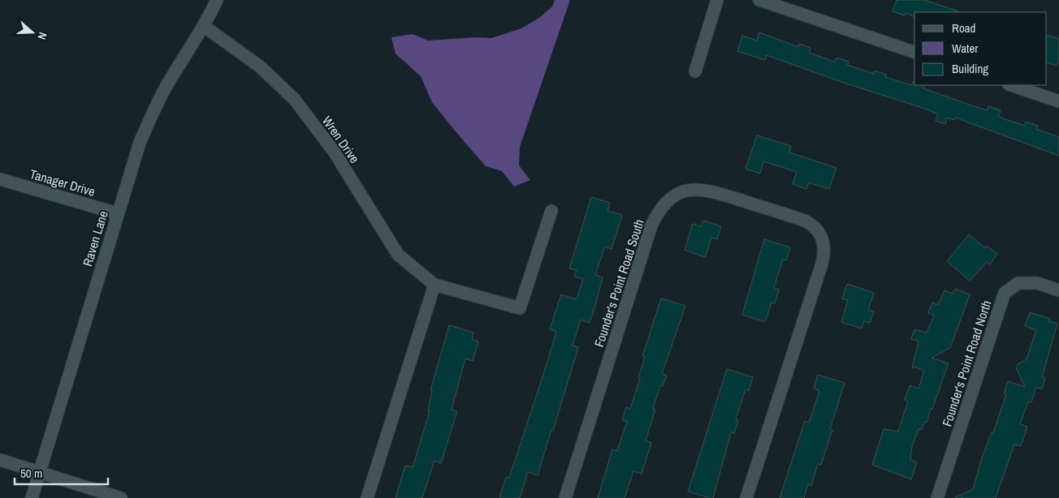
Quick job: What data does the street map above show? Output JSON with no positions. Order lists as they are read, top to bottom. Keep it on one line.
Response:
{"streets":{"street":["Wren Drive","Tanager Drive","Raven Lane","Founder's Point Road South","Founder's Point Road North"]},"crossings":[["Wren Drive","Raven Lane"],["Tanager Drive","Raven Lane"]],"legend":["Road","Water","Building"],"scale_bar":"50 m","north":"right"}
